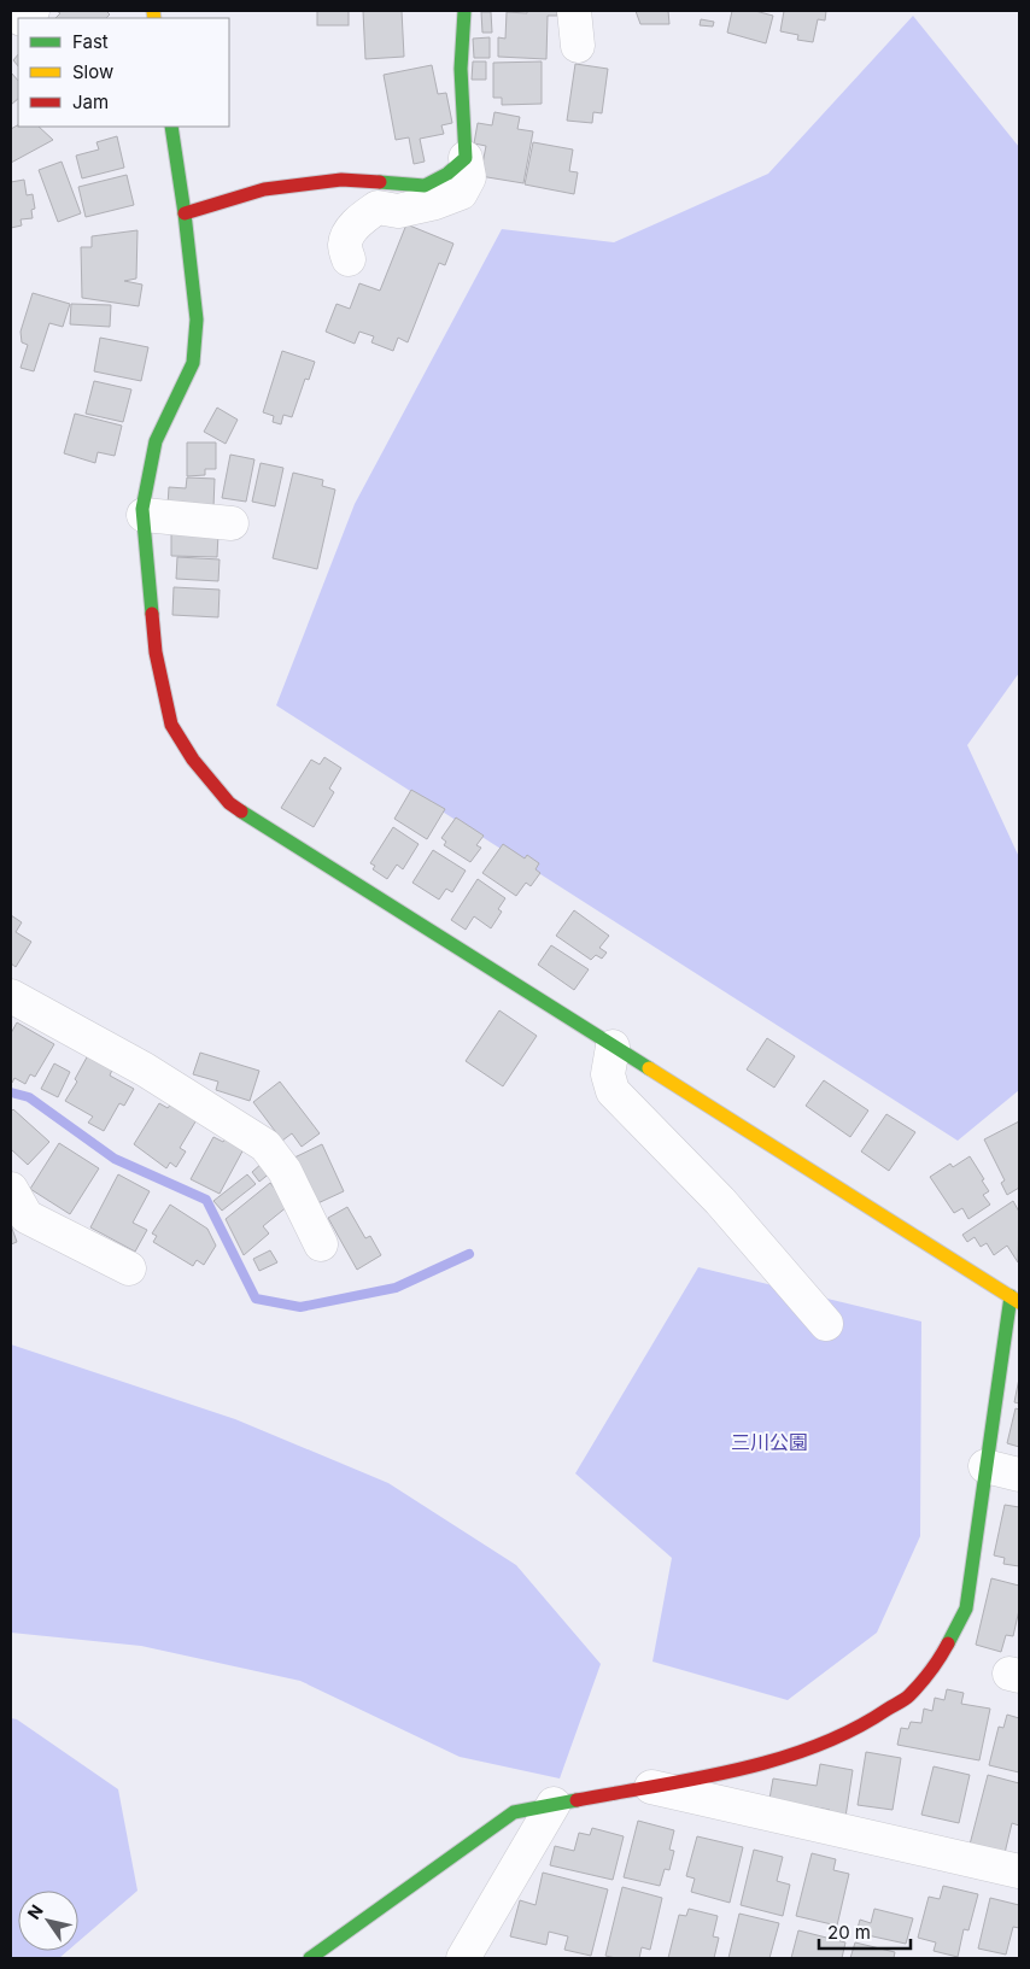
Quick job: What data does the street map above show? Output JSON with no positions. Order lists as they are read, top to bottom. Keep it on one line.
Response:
{"parks":["三川公園"],"legend":["Fast","Slow","Jam"],"scale_bar":"20 m","north":"top left"}
